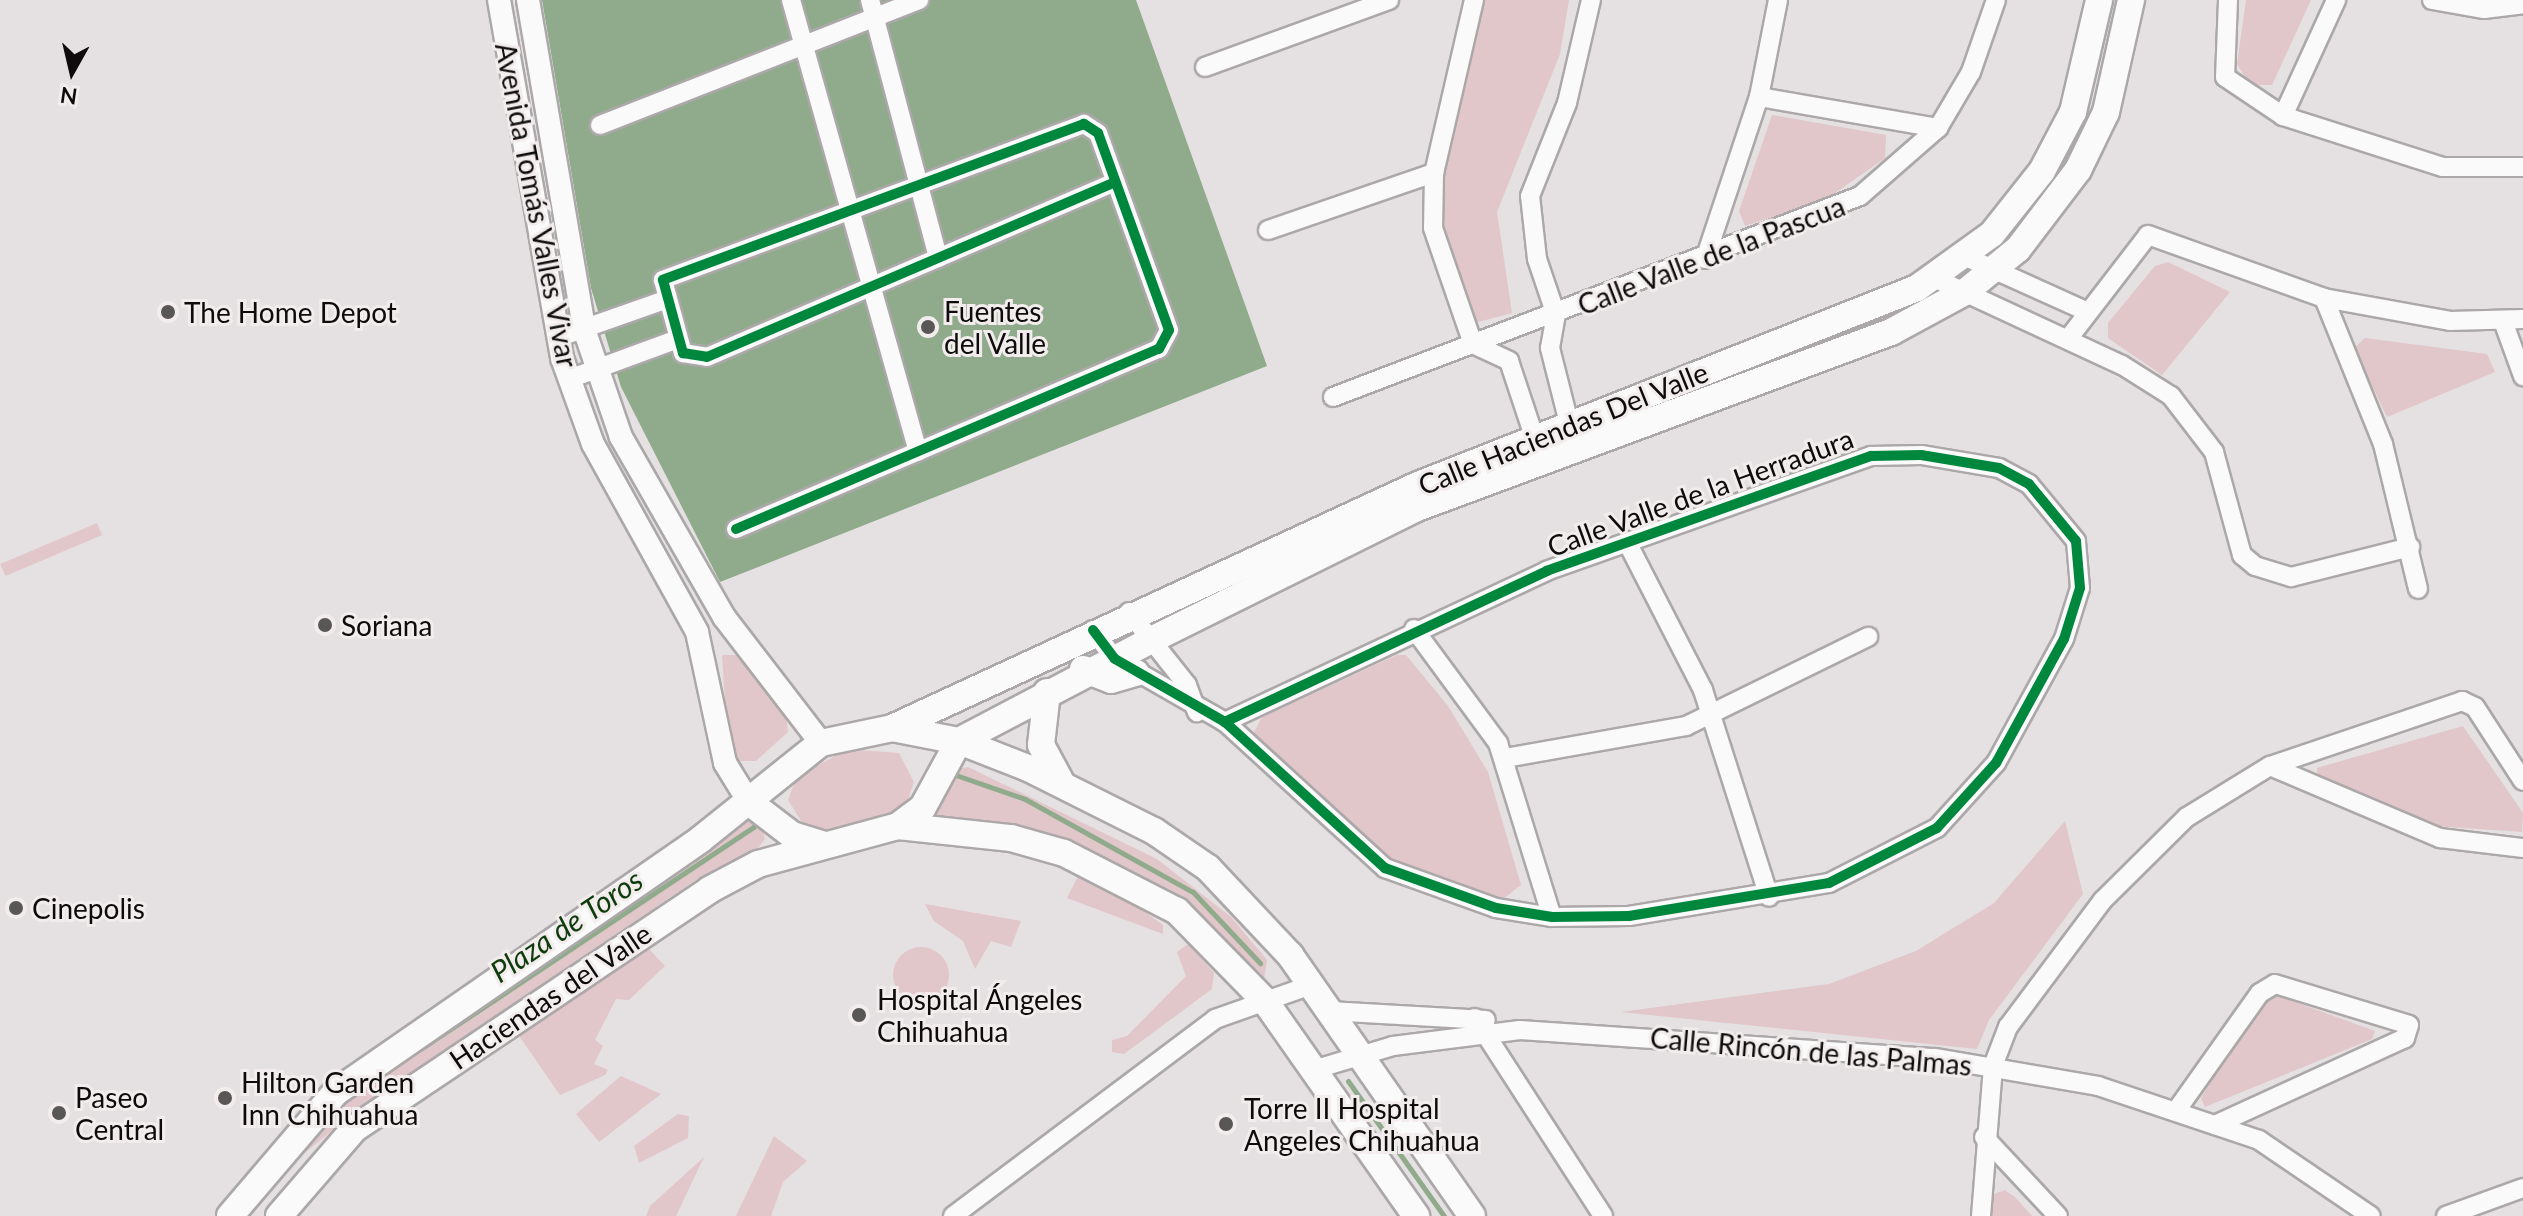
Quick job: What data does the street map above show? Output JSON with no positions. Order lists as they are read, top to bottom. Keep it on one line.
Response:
{"streets":{"main road":["Calle Haciendas Del Valle","Haciendas del Valle"],"street":["Avenida Tomás Valles Vivar","Calle Valle de la Pascua","Calle Valle de la Herradura","Calle Rincón de las Palmas"]},"crossings":[["Avenida Tomás Valles Vivar","Haciendas del Valle"],["Calle Haciendas Del Valle","Calle Valle de la Herradura"],["Calle Haciendas Del Valle","Haciendas del Valle"]],"water":["Plaza de Toros"],"places":["The Home Depot","Fuentes del Valle","Soriana","Cinepolis","Hospital Ángeles Chihuahua","Hilton Garden Inn Chihuahua","Paseo Central","Torre II Hospital Angeles Chihuahua"],"north":"bottom"}
